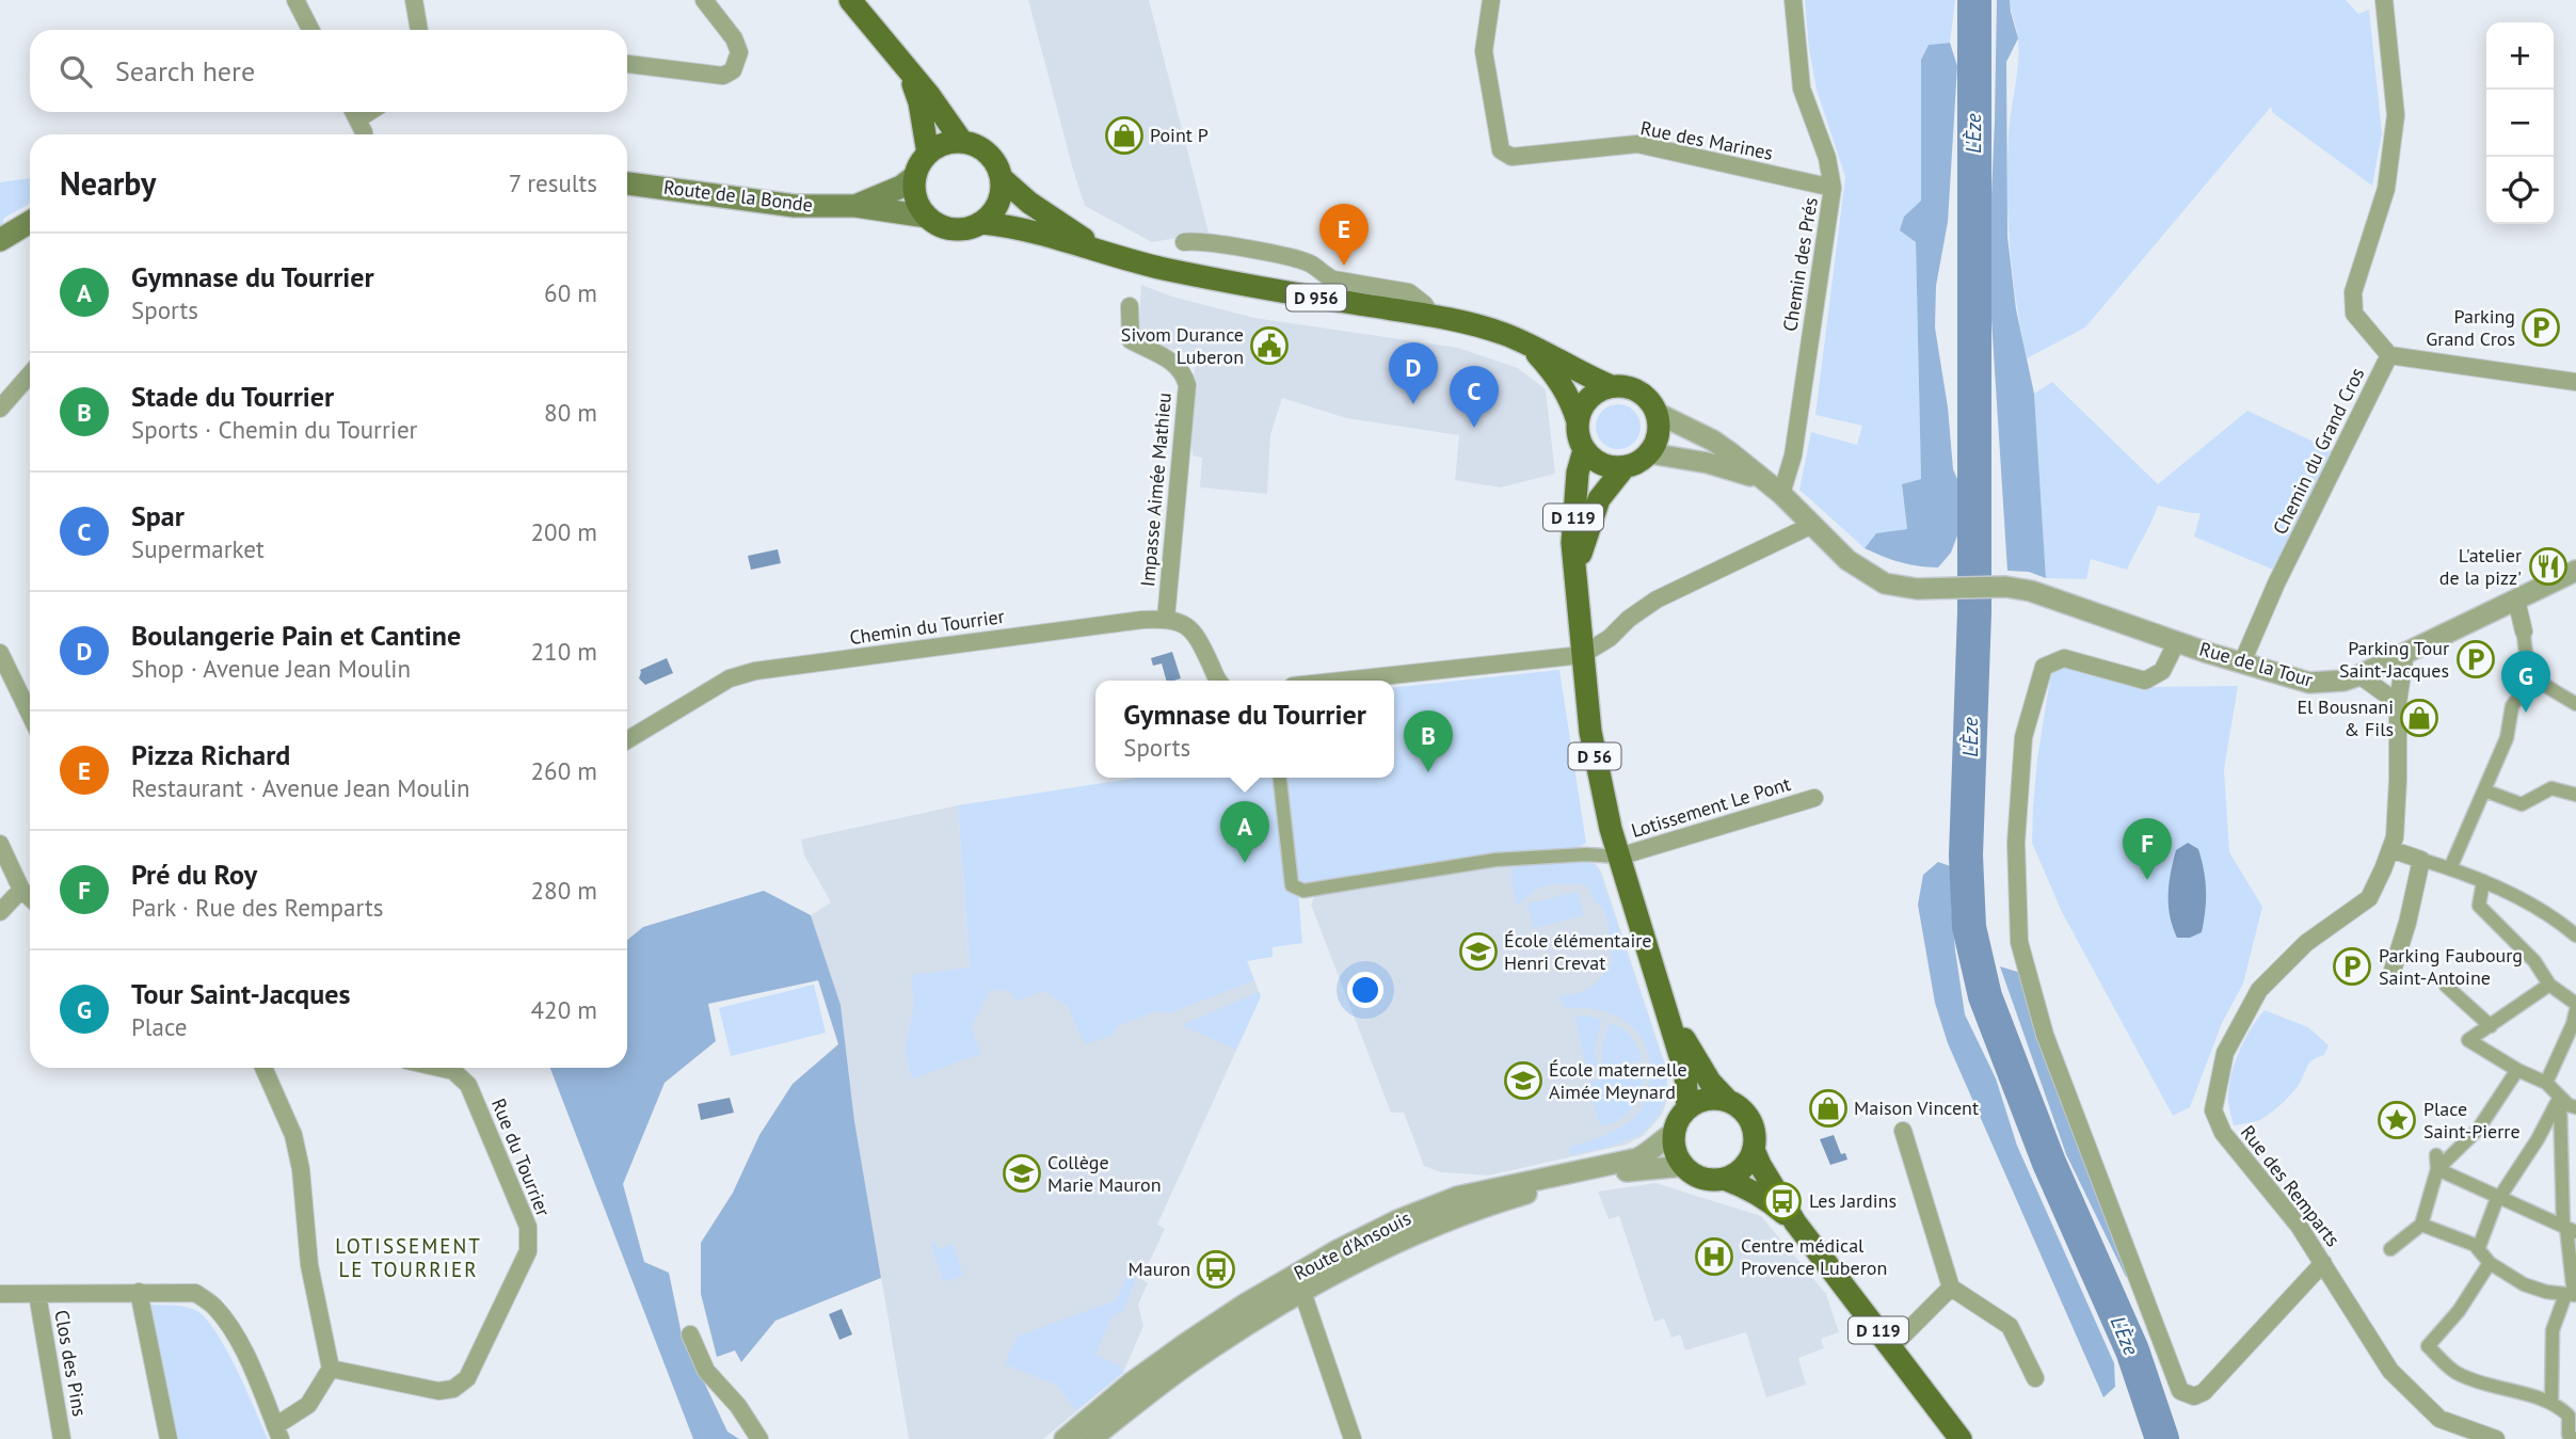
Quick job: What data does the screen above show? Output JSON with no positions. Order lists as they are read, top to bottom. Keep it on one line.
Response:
{"streets":{"main road":["Route de la Bonde","D 956","D 119","D 56"],"street":["Rue des Marines","Chemin des Prés","Chemin du Grand Cros","Impasse Aimée Mathieu","Chemin du Tourrier","Rue de la Tour","Lotissement Le Pont","Rue du Tourrier","Rue des Remparts","Route d'Ansouis","Clos des Pins"]},"crossings":[["Rue des Marines","Chemin des Prés"],["Route de la Bonde","D 956"],["D 956","D 119"],["Chemin du Grand Cros","Rue de la Tour"],["Impasse Aimée Mathieu","Chemin du Tourrier"],["D 119","D 56"],["D 119","Route d'Ansouis"],["D 56","Lotissement Le Pont"],["D 56","Route d'Ansouis"]],"districts":["LOTISSEMENT LE TOURRIER"],"water":["L'Èze"],"places":{"shop":["Point P","El Bousnani & Fils","Maison Vincent"],"parking":["Parking Grand Cros","Parking Tour Saint-Jacques","Parking Faubourg Saint-Antoine"],"public building":["Sivom Durance Luberon"],"restaurant":["L'atelier de la pizz'"],"school or university":["École élémentaire Henri Crevat","École maternelle Aimée Meynard","Collège Marie Mauron"],"place":["Place Saint-Pierre"],"bus stop":["Les Jardins","Mauron"],"hospital":["Centre médical Provence Luberon"]},"page":{"map_buttons":["+","−"],"search":"Search here","heading":["Nearby","7 results"],"pins":["E","D","C","G","B","A","F"],"list":[{"mark":"A","name":"Gymnase du Tourrier","note":"Sports","value":"60 m"},{"mark":"B","name":"Stade du Tourrier","note":"Sports · Chemin du Tourrier","value":"80 m"},{"mark":"C","name":"Spar","note":"Supermarket","value":"200 m"},{"mark":"D","name":"Boulangerie Pain et Cantine","note":"Shop · Avenue Jean Moulin","value":"210 m"},{"mark":"E","name":"Pizza Richard","note":"Restaurant · Avenue Jean Moulin","value":"260 m"},{"mark":"F","name":"Pré du Roy","note":"Park · Rue des Remparts","value":"280 m"},{"mark":"G","name":"Tour Saint-Jacques","note":"Place","value":"420 m"}],"popup":["Gymnase du Tourrier","Sports"]}}
